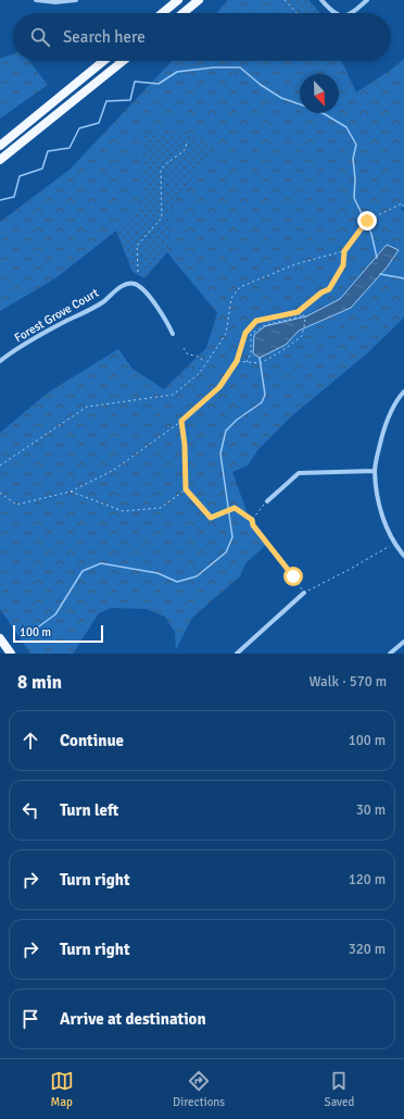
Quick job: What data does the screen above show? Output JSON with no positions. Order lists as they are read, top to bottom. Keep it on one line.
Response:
{"streets":{"street":["Forest Grove Court"]},"scale_bar":"100 m","north":"bottom right","page":{"search":"Search here","scale":"100 m","heading":["8 min","Walk · 570 m"],"list":[["Continue","100 m"],["Turn left","30 m"],["Turn right","120 m"],["Turn right","320 m"],"Arrive at destination"],"nav":["Map","Directions","Saved"]}}
